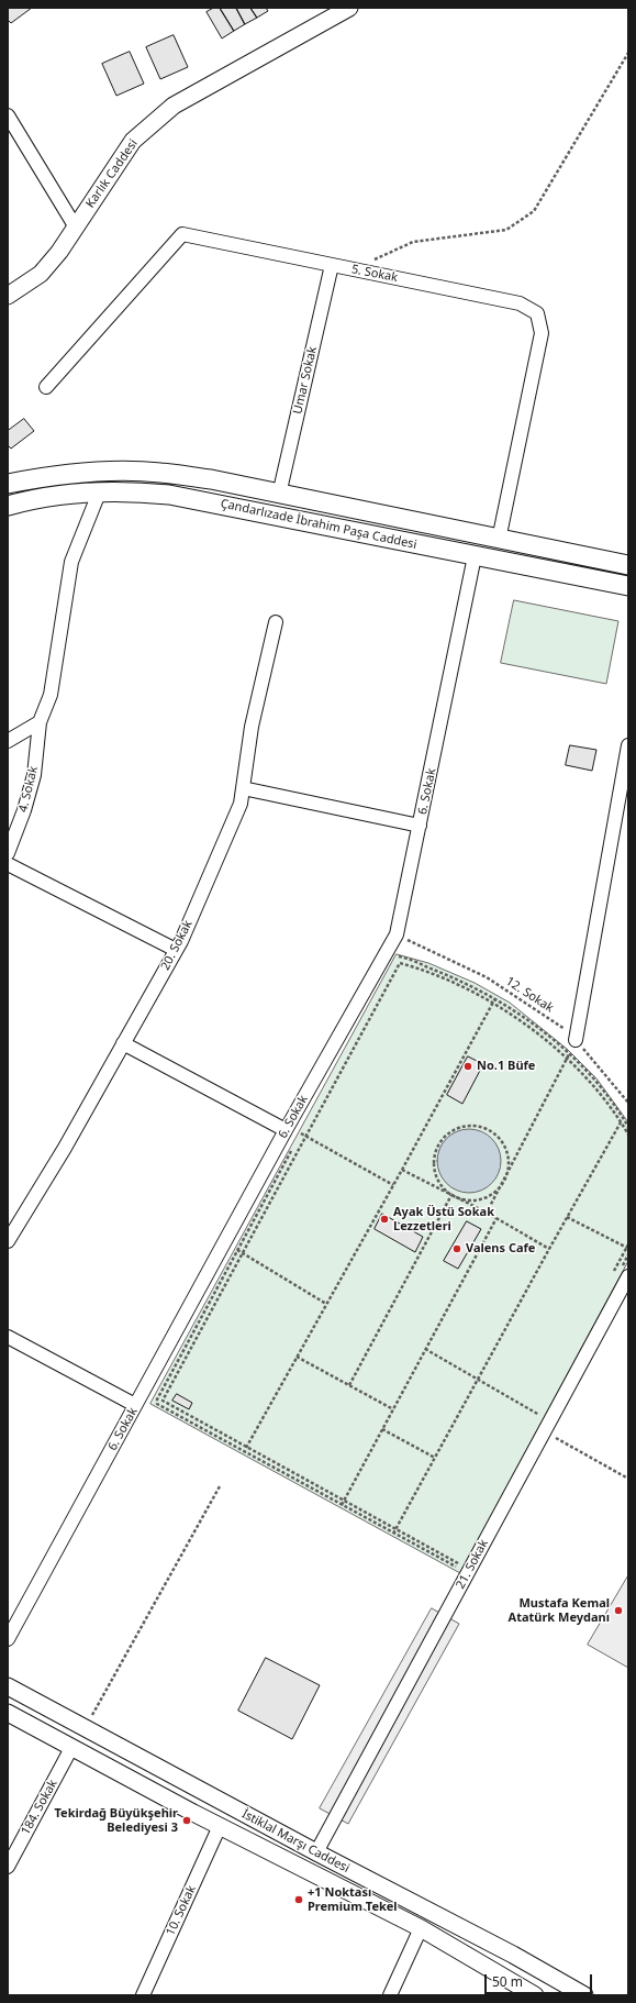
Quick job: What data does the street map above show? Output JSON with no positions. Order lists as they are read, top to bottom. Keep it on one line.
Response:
{"streets":{"main road":["Çandarlızade İbrahim Paşa Caddesi"],"street":["Karlık Caddesi","5. Sokak","Umar Sokak","4. Sokak","6. Sokak","20. Sokak","21. Sokak","184. Sokak","İstiklal Marşı Caddesi","10. Sokak"],"path":["12. Sokak"]},"crossings":[["5. Sokak","Umar Sokak"],["5. Sokak","Çandarlızade İbrahim Paşa Caddesi"],["Umar Sokak","Çandarlızade İbrahim Paşa Caddesi"],["Çandarlızade İbrahim Paşa Caddesi","4. Sokak"],["Çandarlızade İbrahim Paşa Caddesi","6. Sokak"],["6. Sokak","12. Sokak"],["21. Sokak","İstiklal Marşı Caddesi"],["184. Sokak","İstiklal Marşı Caddesi"],["İstiklal Marşı Caddesi","10. Sokak"]],"places":["No.1 Büfe","Ayak Üstü Sokak Lezzetleri","Valens Cafe","Mustafa Kemal Atatürk Meydanı","Tekirdağ Büyükşehir Belediyesi 3","+1 Noktası Premium Tekel"],"scale_bar":"50 m"}
